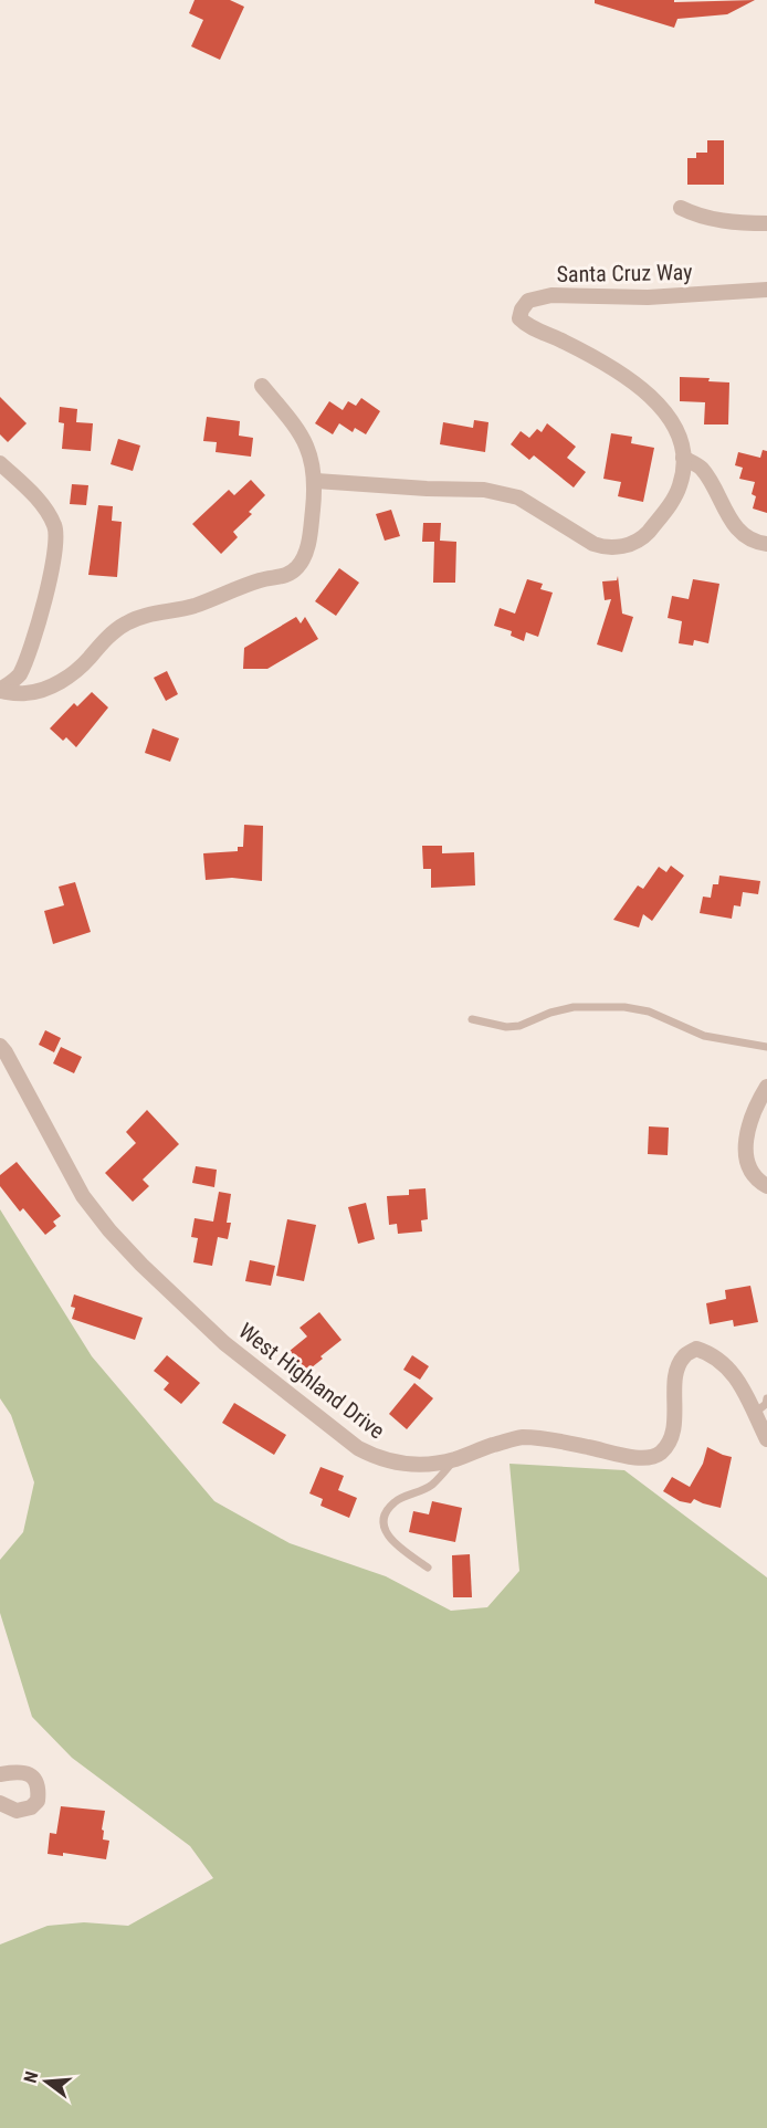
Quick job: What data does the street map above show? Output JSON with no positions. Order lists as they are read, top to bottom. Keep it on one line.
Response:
{"streets":{"street":["Santa Cruz Way","West Highland Drive"]},"north":"left"}
